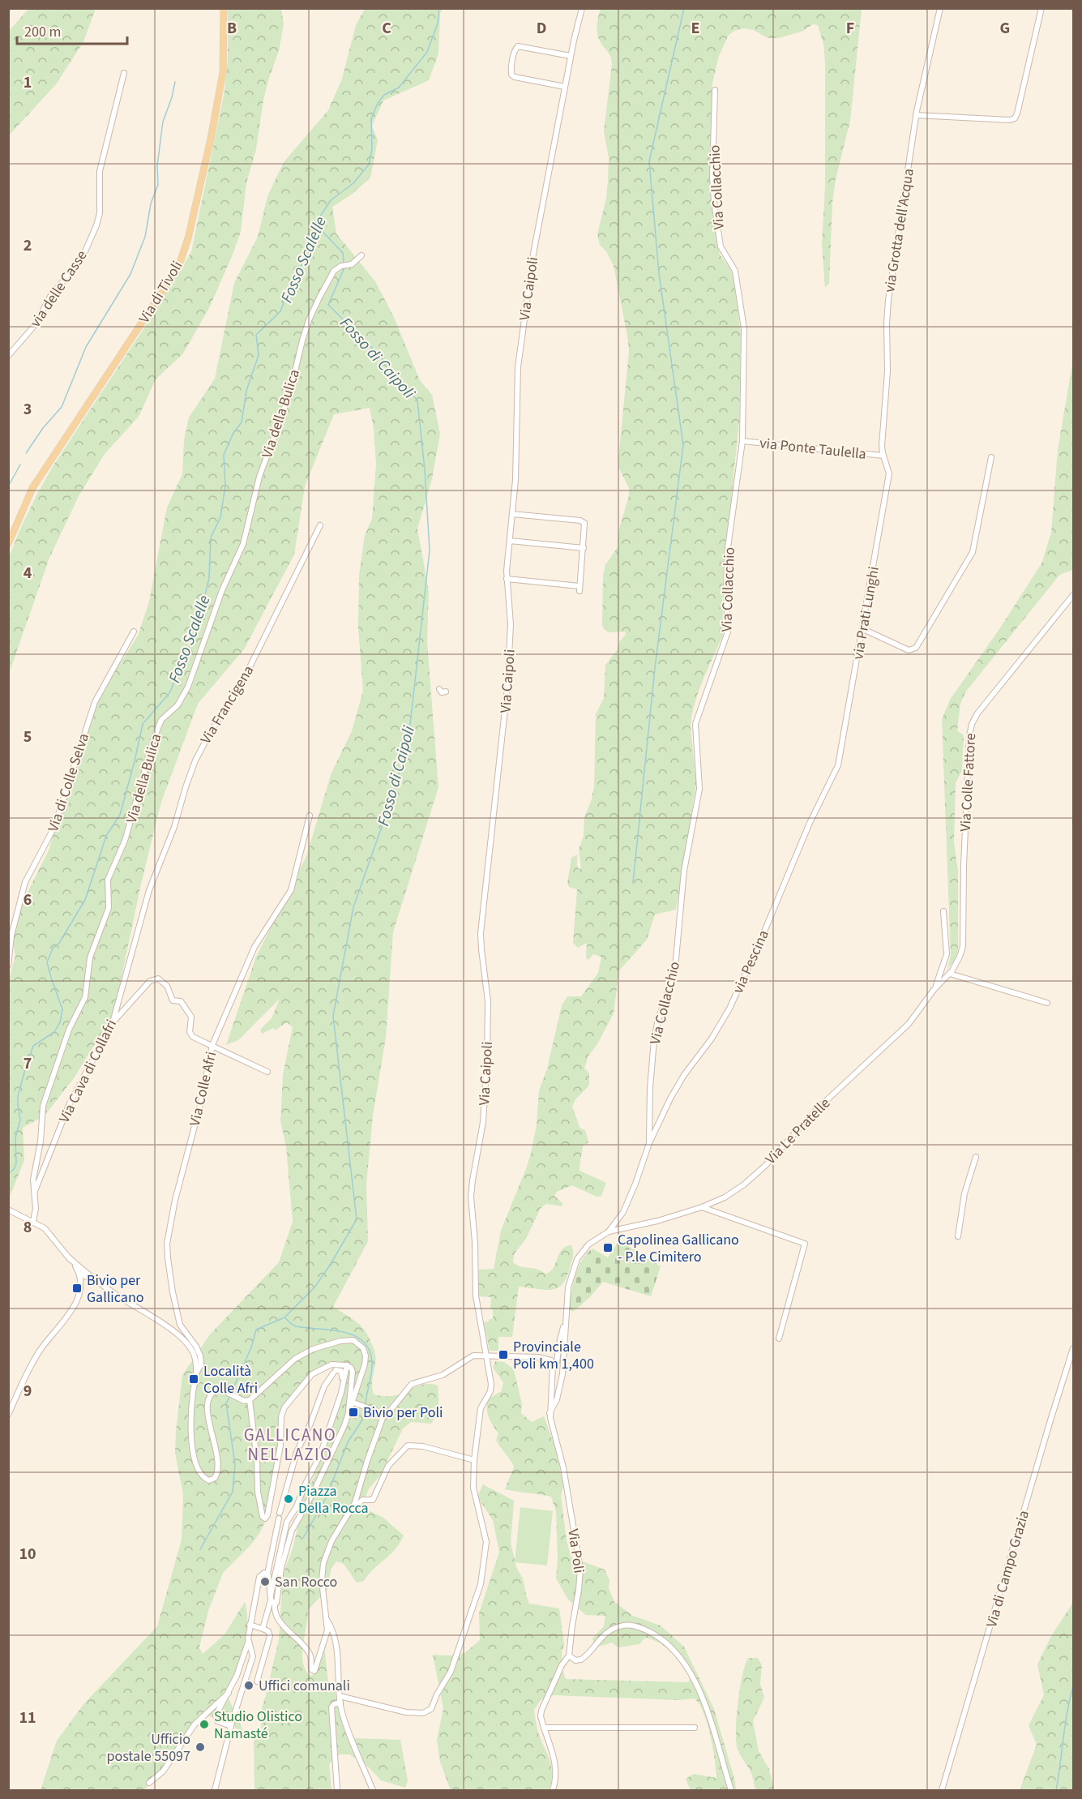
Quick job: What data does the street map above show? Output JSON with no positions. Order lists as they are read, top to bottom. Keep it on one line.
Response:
{"streets":{"main road":["Via di Tivoli"],"street":["Via Collacchio","via Grotta dell'Acqua","via delle Casse","Via Caipoli","Via della Bulica","via Ponte Taulella","via Prati Lunghi","Via Francigena","Via di Colle Selva","Via Colle Fattore","via Pescina","Via Cava di Collafri","Via Colle Afri","Via Le Pratelle","Via Poli","Via di Campo Grazia"]},"crossings":[["Via Collacchio","via Ponte Taulella"],["Via Collacchio","via Pescina"],["via Grotta dell'Acqua","via Ponte Taulella"],["via Grotta dell'Acqua","via Prati Lunghi"],["Via della Bulica","Via Cava di Collafri"],["via Ponte Taulella","via Prati Lunghi"],["via Prati Lunghi","via Pescina"],["Via Francigena","Via Cava di Collafri"],["Via Colle Fattore","Via Le Pratelle"]],"districts":["GALLICANO NEL LAZIO"],"water":["Fosso Scalelle","Fosso di Caipoli"],"places":{"transit":["Capolinea Gallicano - P.le Cimitero","Bivio per Gallicano","Provinciale Poli km 1,400","Località Colle Afri","Bivio per Poli"],"other":["Piazza Della Rocca","San Rocco","Uffici comunali","Studio Olistico Namasté","Ufficio postale 55097"]},"scale_bar":"200 m","grid":{"columns":["B","C","D","E","F","G"],"rows":["1","2","3","4","5","6","7","8","9","10","11"]}}
